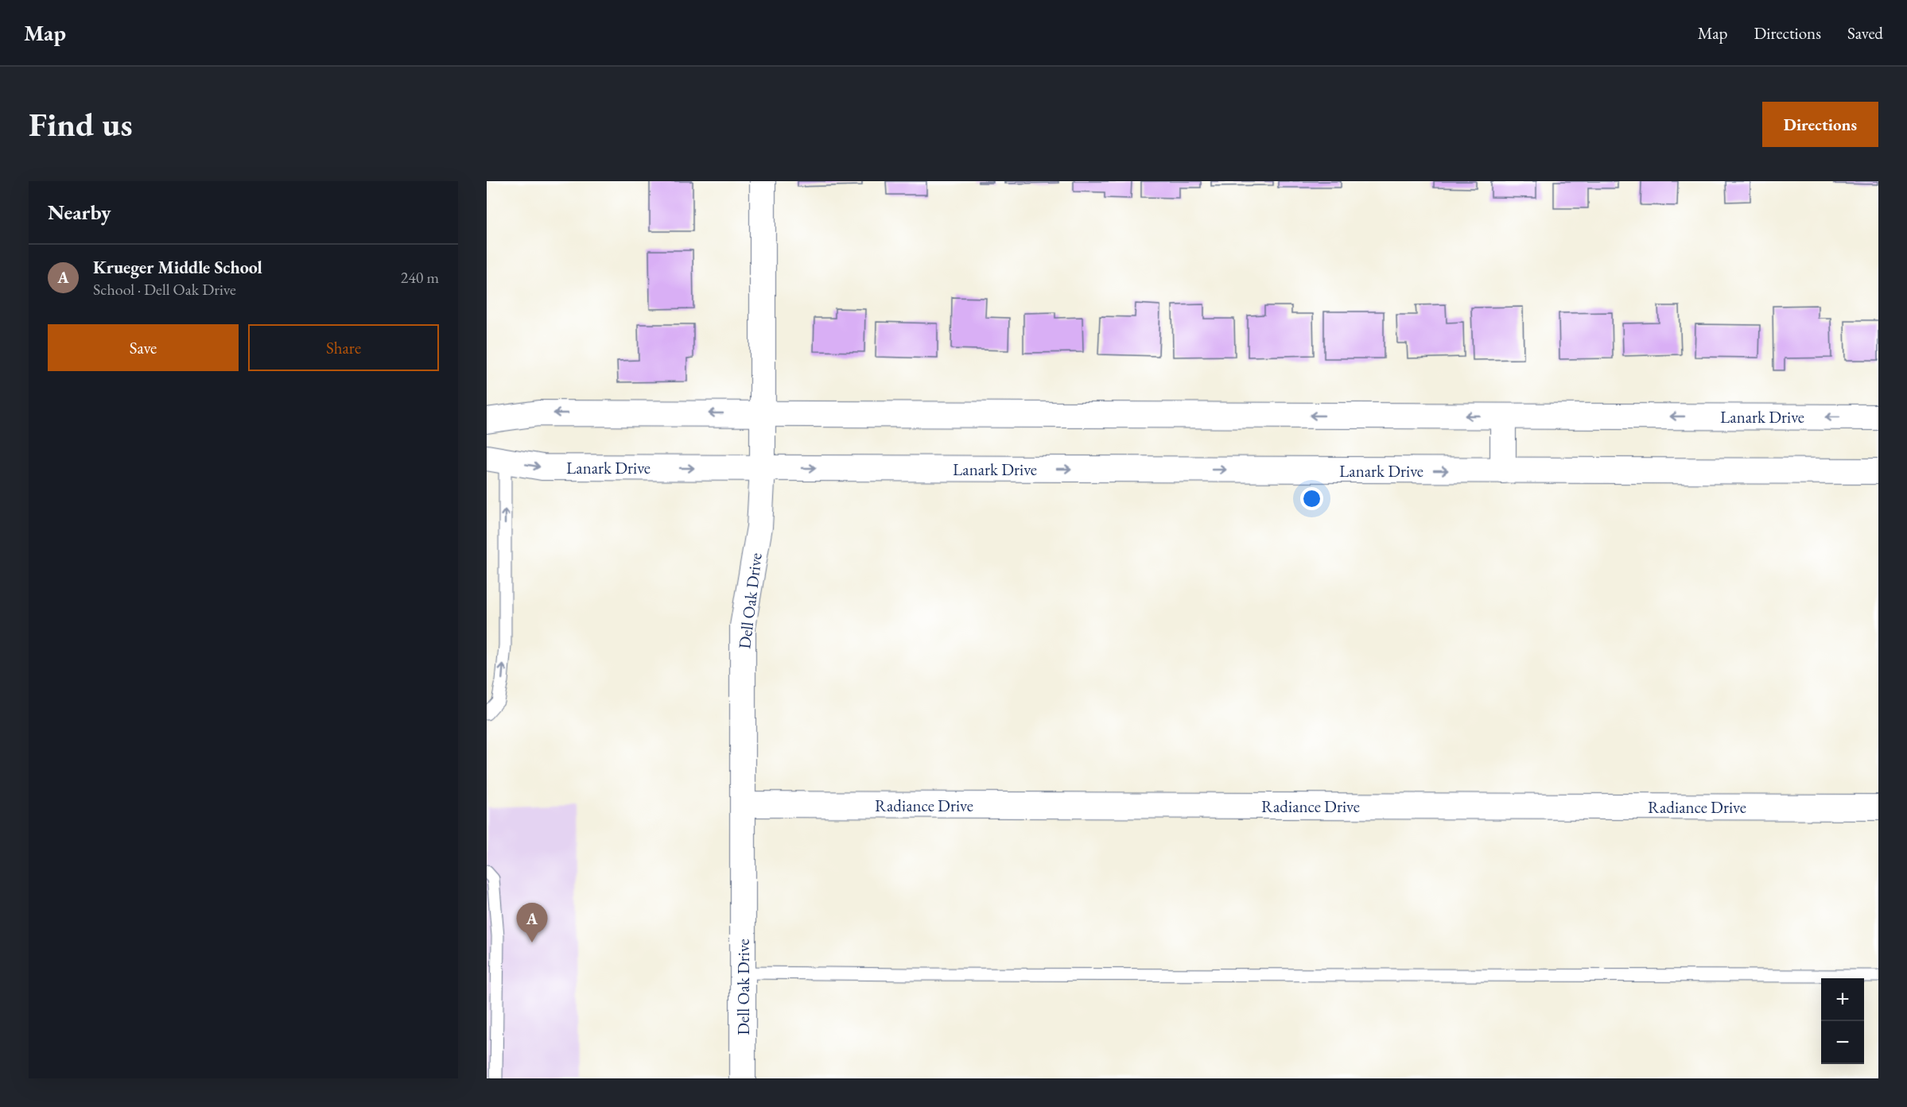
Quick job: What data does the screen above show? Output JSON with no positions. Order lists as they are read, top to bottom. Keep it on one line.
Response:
{"streets":{"street":["Lanark Drive","Dell Oak Drive","Radiance Drive"]},"crossings":[["Lanark Drive","Dell Oak Drive"],["Dell Oak Drive","Radiance Drive"]],"page":{"header":"Map","nav":["Map","Directions","Saved"],"buttons":["Directions",["Save","Share"]],"title":"Find us","heading":"Nearby","list":[{"mark":"A","name":"Krueger Middle School","note":"School · Dell Oak Drive","value":"240 m"}],"pins":"A","map_buttons":["+","−"]}}
